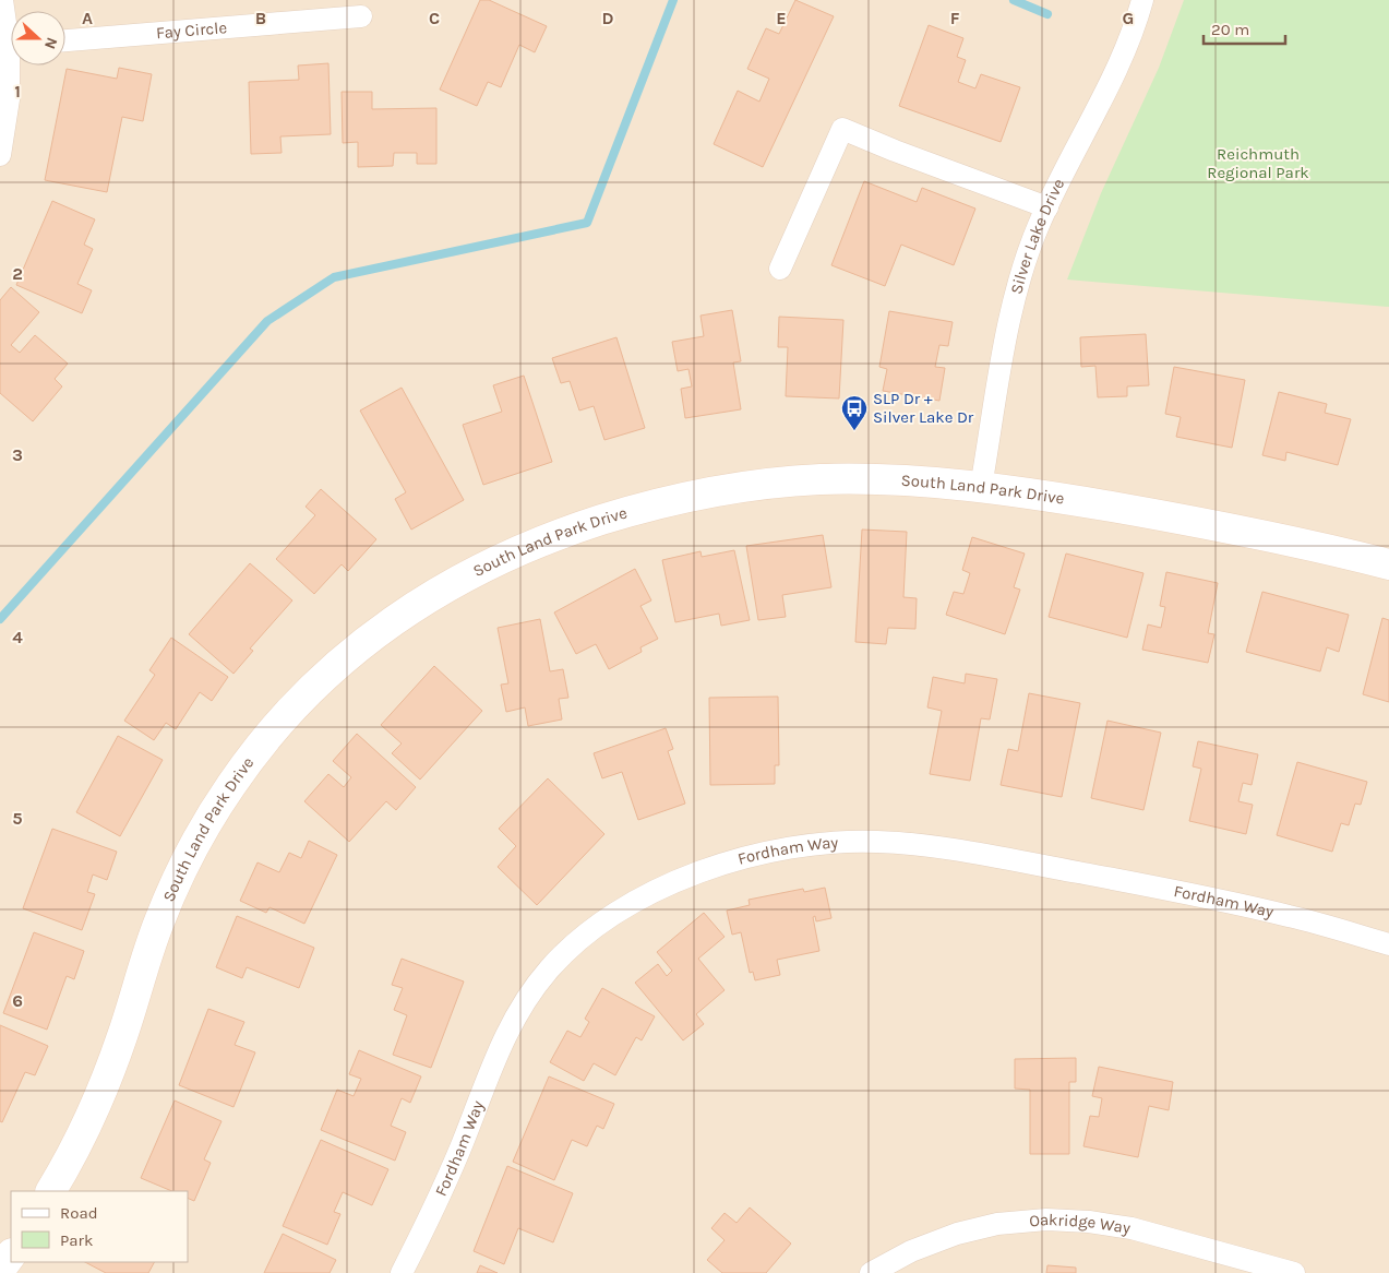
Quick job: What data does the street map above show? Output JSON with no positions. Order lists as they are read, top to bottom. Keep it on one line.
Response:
{"streets":{"street":["Fay Circle","Silver Lake Drive","South Land Park Drive","Fordham Way","Oakridge Way"]},"crossings":[["Silver Lake Drive","South Land Park Drive"]],"parks":["Reichmuth Regional Park"],"places":{"bus stop":["SLP Dr + Silver Lake Dr"]},"legend":["Road","Park"],"scale_bar":"20 m","north":"right","grid":{"columns":["A","B","C","D","E","F","G"],"rows":["1","2","3","4","5","6"]}}
